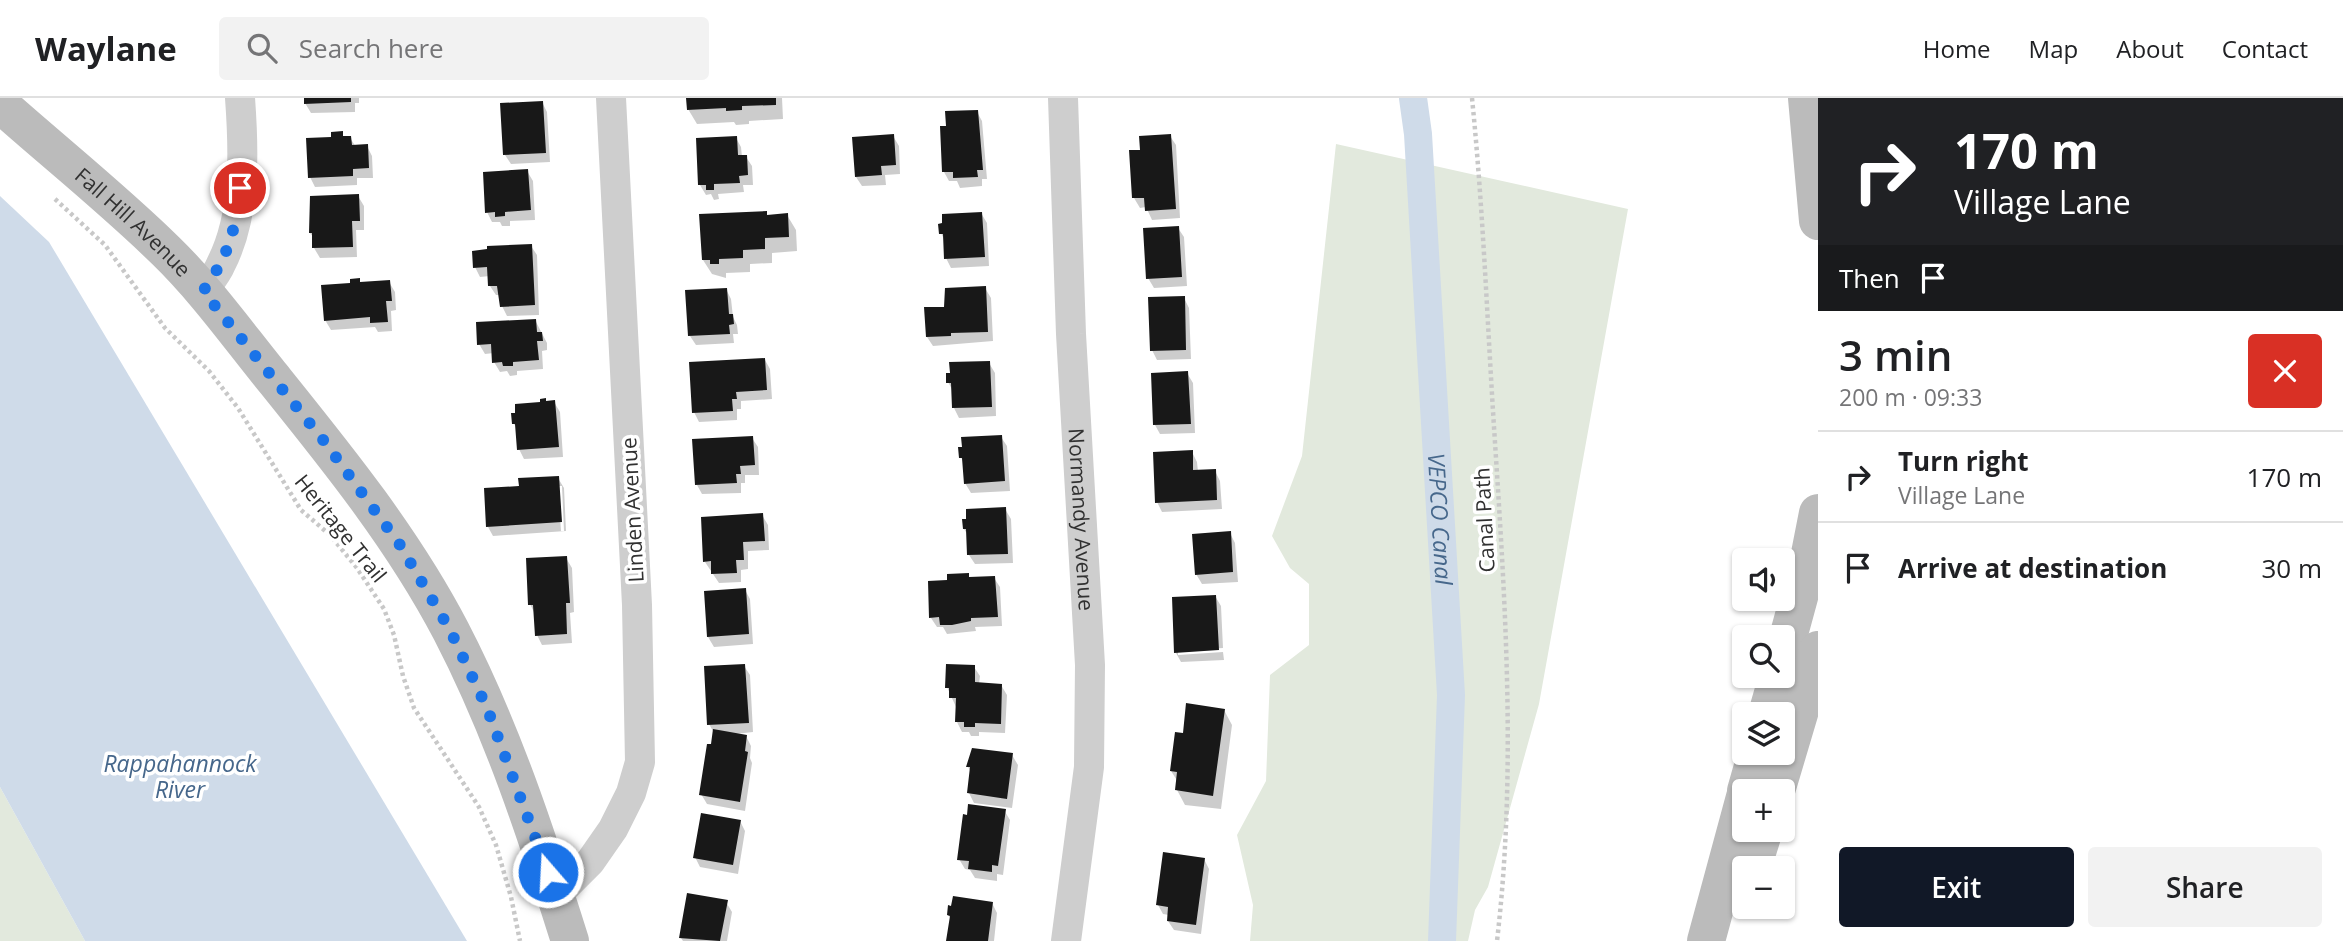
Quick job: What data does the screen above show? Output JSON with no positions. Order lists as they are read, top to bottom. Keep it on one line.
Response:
{"streets":{"main road":["Fall Hill Avenue"],"street":["Linden Avenue","Normandy Avenue"],"path":["Canal Path","Heritage Trail"]},"crossings":[["Fall Hill Avenue","Linden Avenue"]],"water":["VEPCO Canal","Rappahannock River"],"page":{"header":"Waylane","search":"Search here","nav":["Home","Map","About","Contact"],"turn":["170 m","Village Lane"],"then":"Then","heading":["3 min","200 m · 09:33"],"list":[{"name":"Turn right","note":"Village Lane","value":"170 m"},{"name":"Arrive at destination","value":"30 m"}],"map_buttons":["+","−"],"buttons":["Exit","Share"]}}
